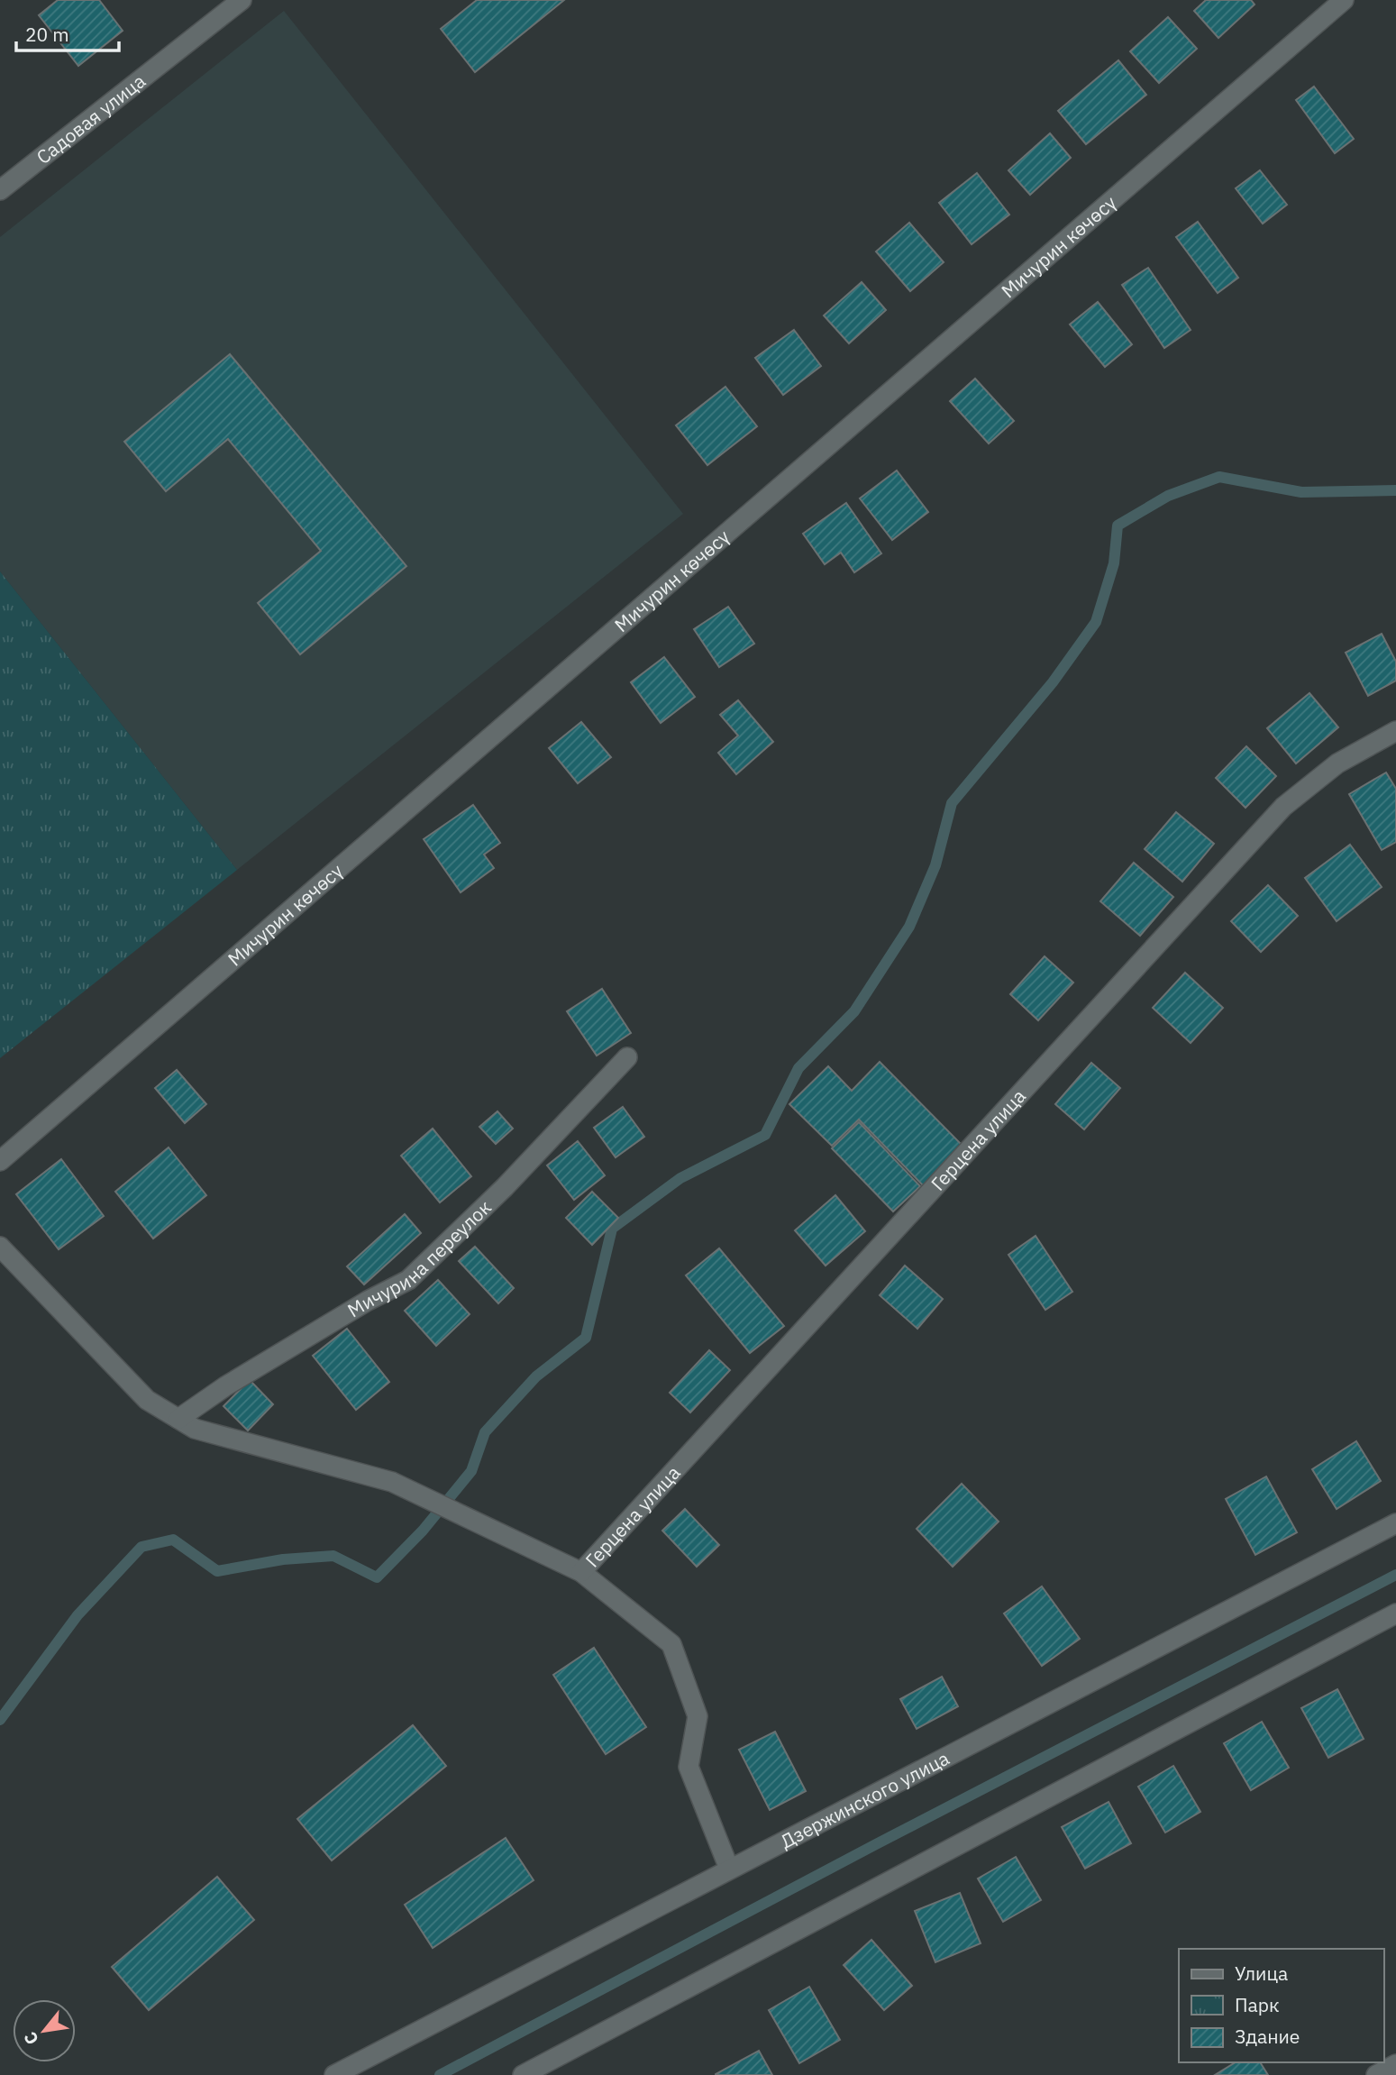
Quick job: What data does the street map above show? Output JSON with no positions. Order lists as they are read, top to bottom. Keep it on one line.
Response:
{"streets":{"street":["Садовая улица","Мичурин көчөсү","Герцена улица","Мичурина переулок","Дзержинского улица"]},"legend":["Улица","Парк","Здание"],"scale_bar":"20 m","north":"bottom left"}
